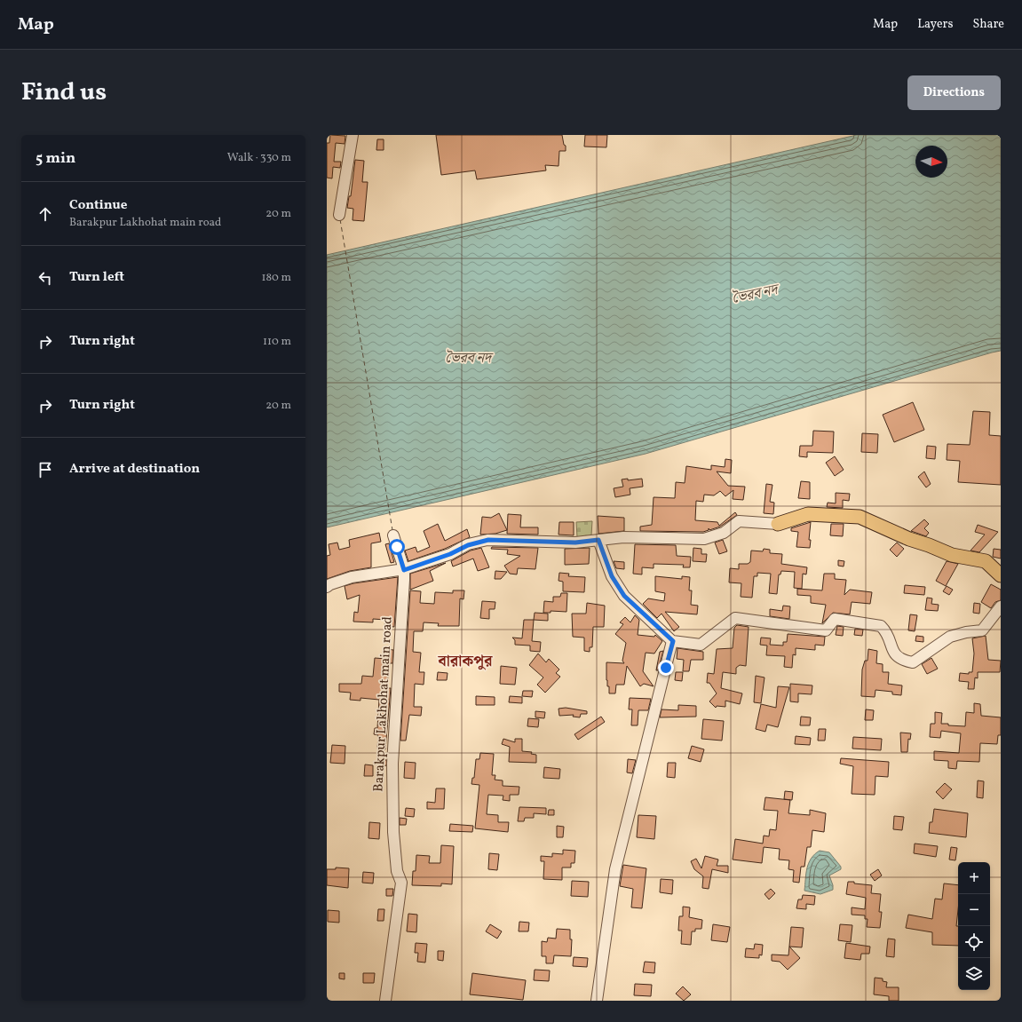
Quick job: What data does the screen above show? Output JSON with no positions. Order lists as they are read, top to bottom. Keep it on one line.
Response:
{"streets":{"street":["Barakpur Lakhohat main road"]},"districts":["বারাকপুর"],"water":["ভৈরব নদ"],"north":"right","page":{"header":"Map","nav":["Map","Layers","Share"],"title":"Find us","buttons":"Directions","heading":["5 min","Walk · 330 m"],"list":[["Continue","Barakpur Lakhohat main road","20 m"],["Turn left","180 m"],["Turn right","110 m"],["Turn right","20 m"],"Arrive at destination"],"map_buttons":["+","−"]}}
